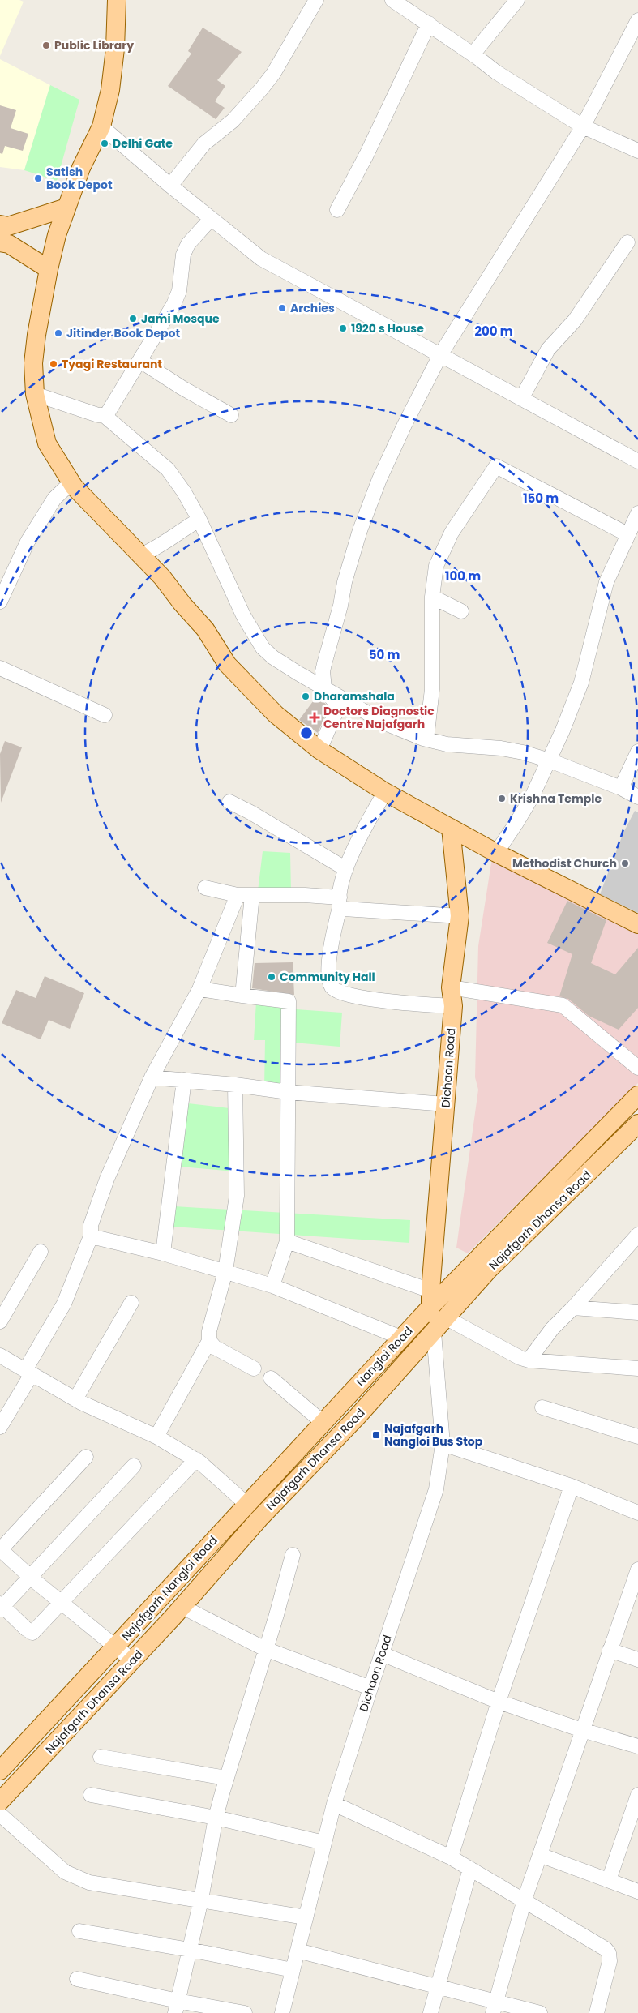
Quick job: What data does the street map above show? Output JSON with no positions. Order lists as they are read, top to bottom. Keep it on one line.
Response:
{"streets":{"main road":["Dichaon Road","Najafgarh Dhansa Road","Nangloi Road","Najafgarh Nangloi Road"]},"crossings":[["Dichaon Road","Najafgarh Dhansa Road"],["Dichaon Road","Nangloi Road"],["Nangloi Road","Najafgarh Nangloi Road"]],"places":{"other":["Public Library","Delhi Gate","Satish Book Depot","Archies","Jami Mosque","1920 s House","Jitinder Book Depot","Tyagi Restaurant","Dharamshala","Krishna Temple","Methodist Church","Community Hall"],"health":["Doctors Diagnostic Centre Najafgarh"],"transit":["Najafgarh Nangloi Bus Stop"]},"rings":["200 m","150 m","100 m","50 m"]}
